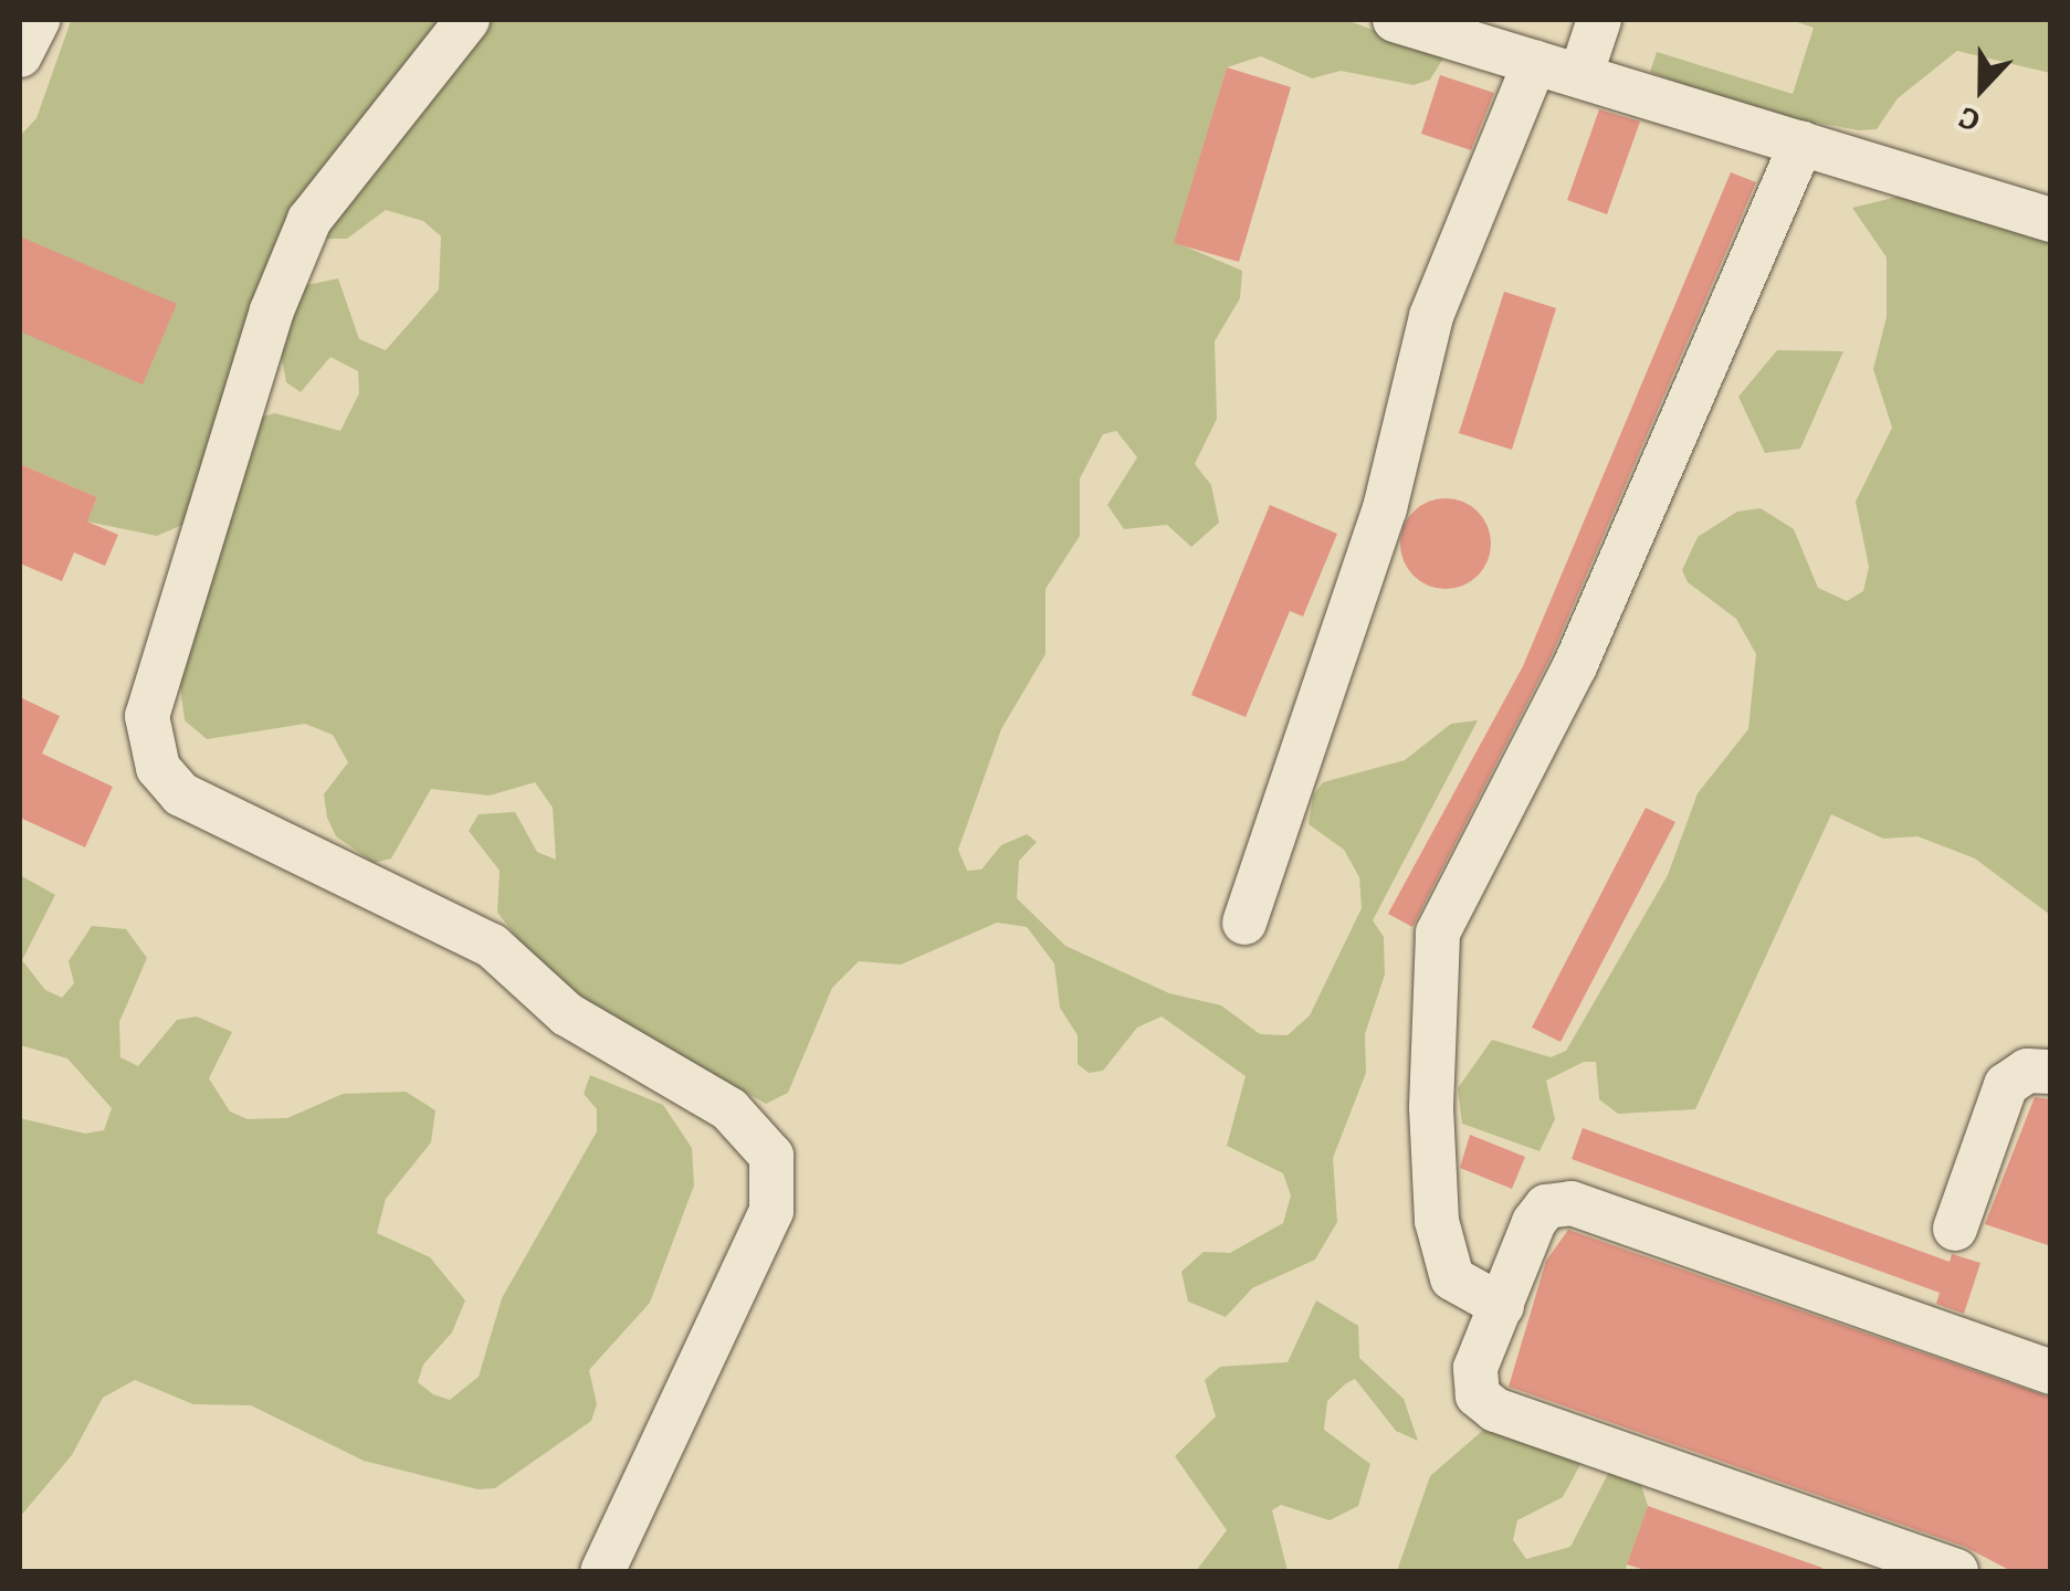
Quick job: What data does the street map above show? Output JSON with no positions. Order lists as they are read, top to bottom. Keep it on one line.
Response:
{"north":"bottom"}
